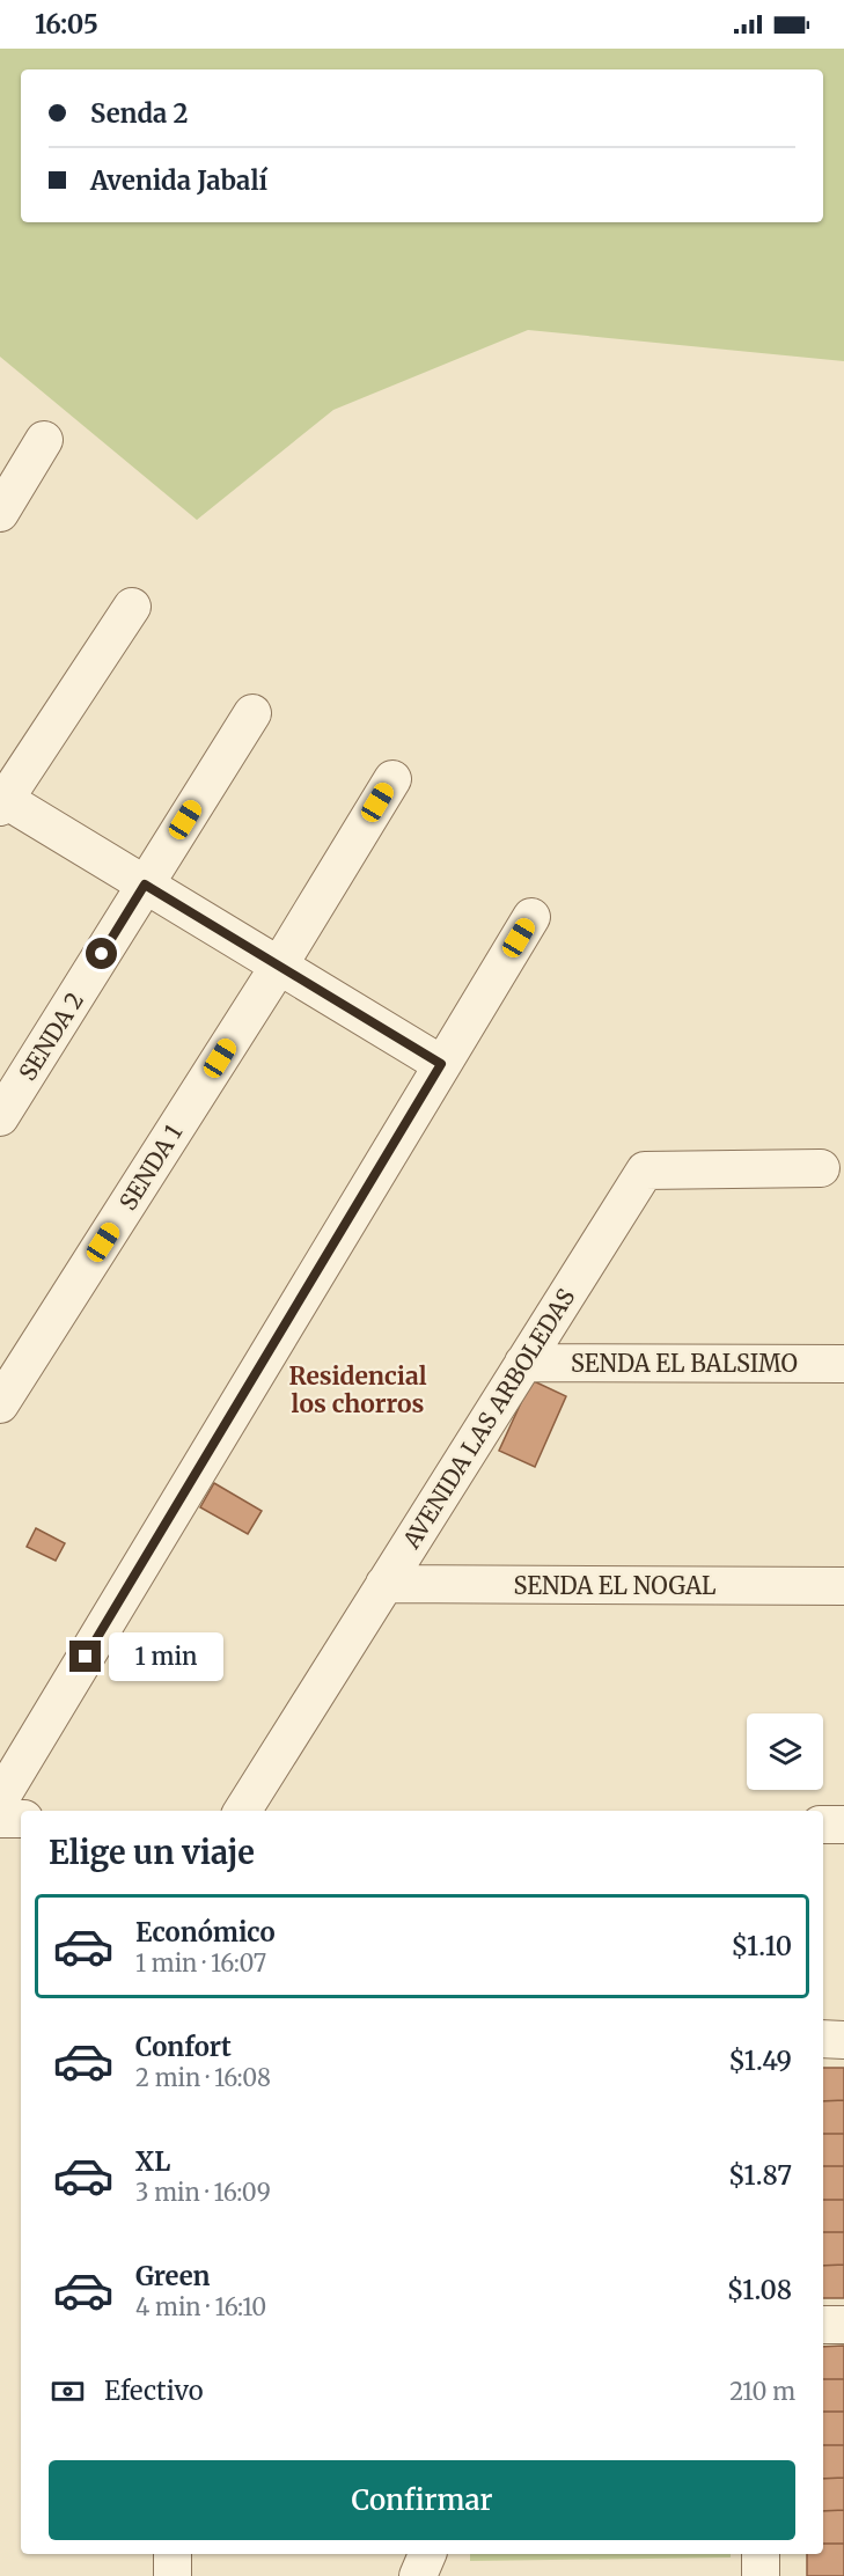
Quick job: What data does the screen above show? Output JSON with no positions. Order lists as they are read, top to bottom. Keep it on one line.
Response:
{"streets":{"street":["SENDA 2","SENDA 1","SENDA EL BALSIMO","AVENIDA LAS ARBOLEDAS","SENDA EL NOGAL"]},"crossings":[["SENDA EL BALSIMO","AVENIDA LAS ARBOLEDAS"],["AVENIDA LAS ARBOLEDAS","SENDA EL NOGAL"]],"districts":["Residencial los chorros"],"page":{"status":"16:05","banner":["Senda 2","Avenida Jabalí"],"bubble":"1 min","heading":"Elige un viaje","list":[{"name":"Económico","note":"1 min · 16:07","value":"$1.10"},{"name":"Confort","note":"2 min · 16:08","value":"$1.49"},{"name":"XL","note":"3 min · 16:09","value":"$1.87"},{"name":"Green","note":"4 min · 16:10","value":"$1.08"}],"pay":["Efectivo","210 m"],"buttons":"Confirmar"}}
